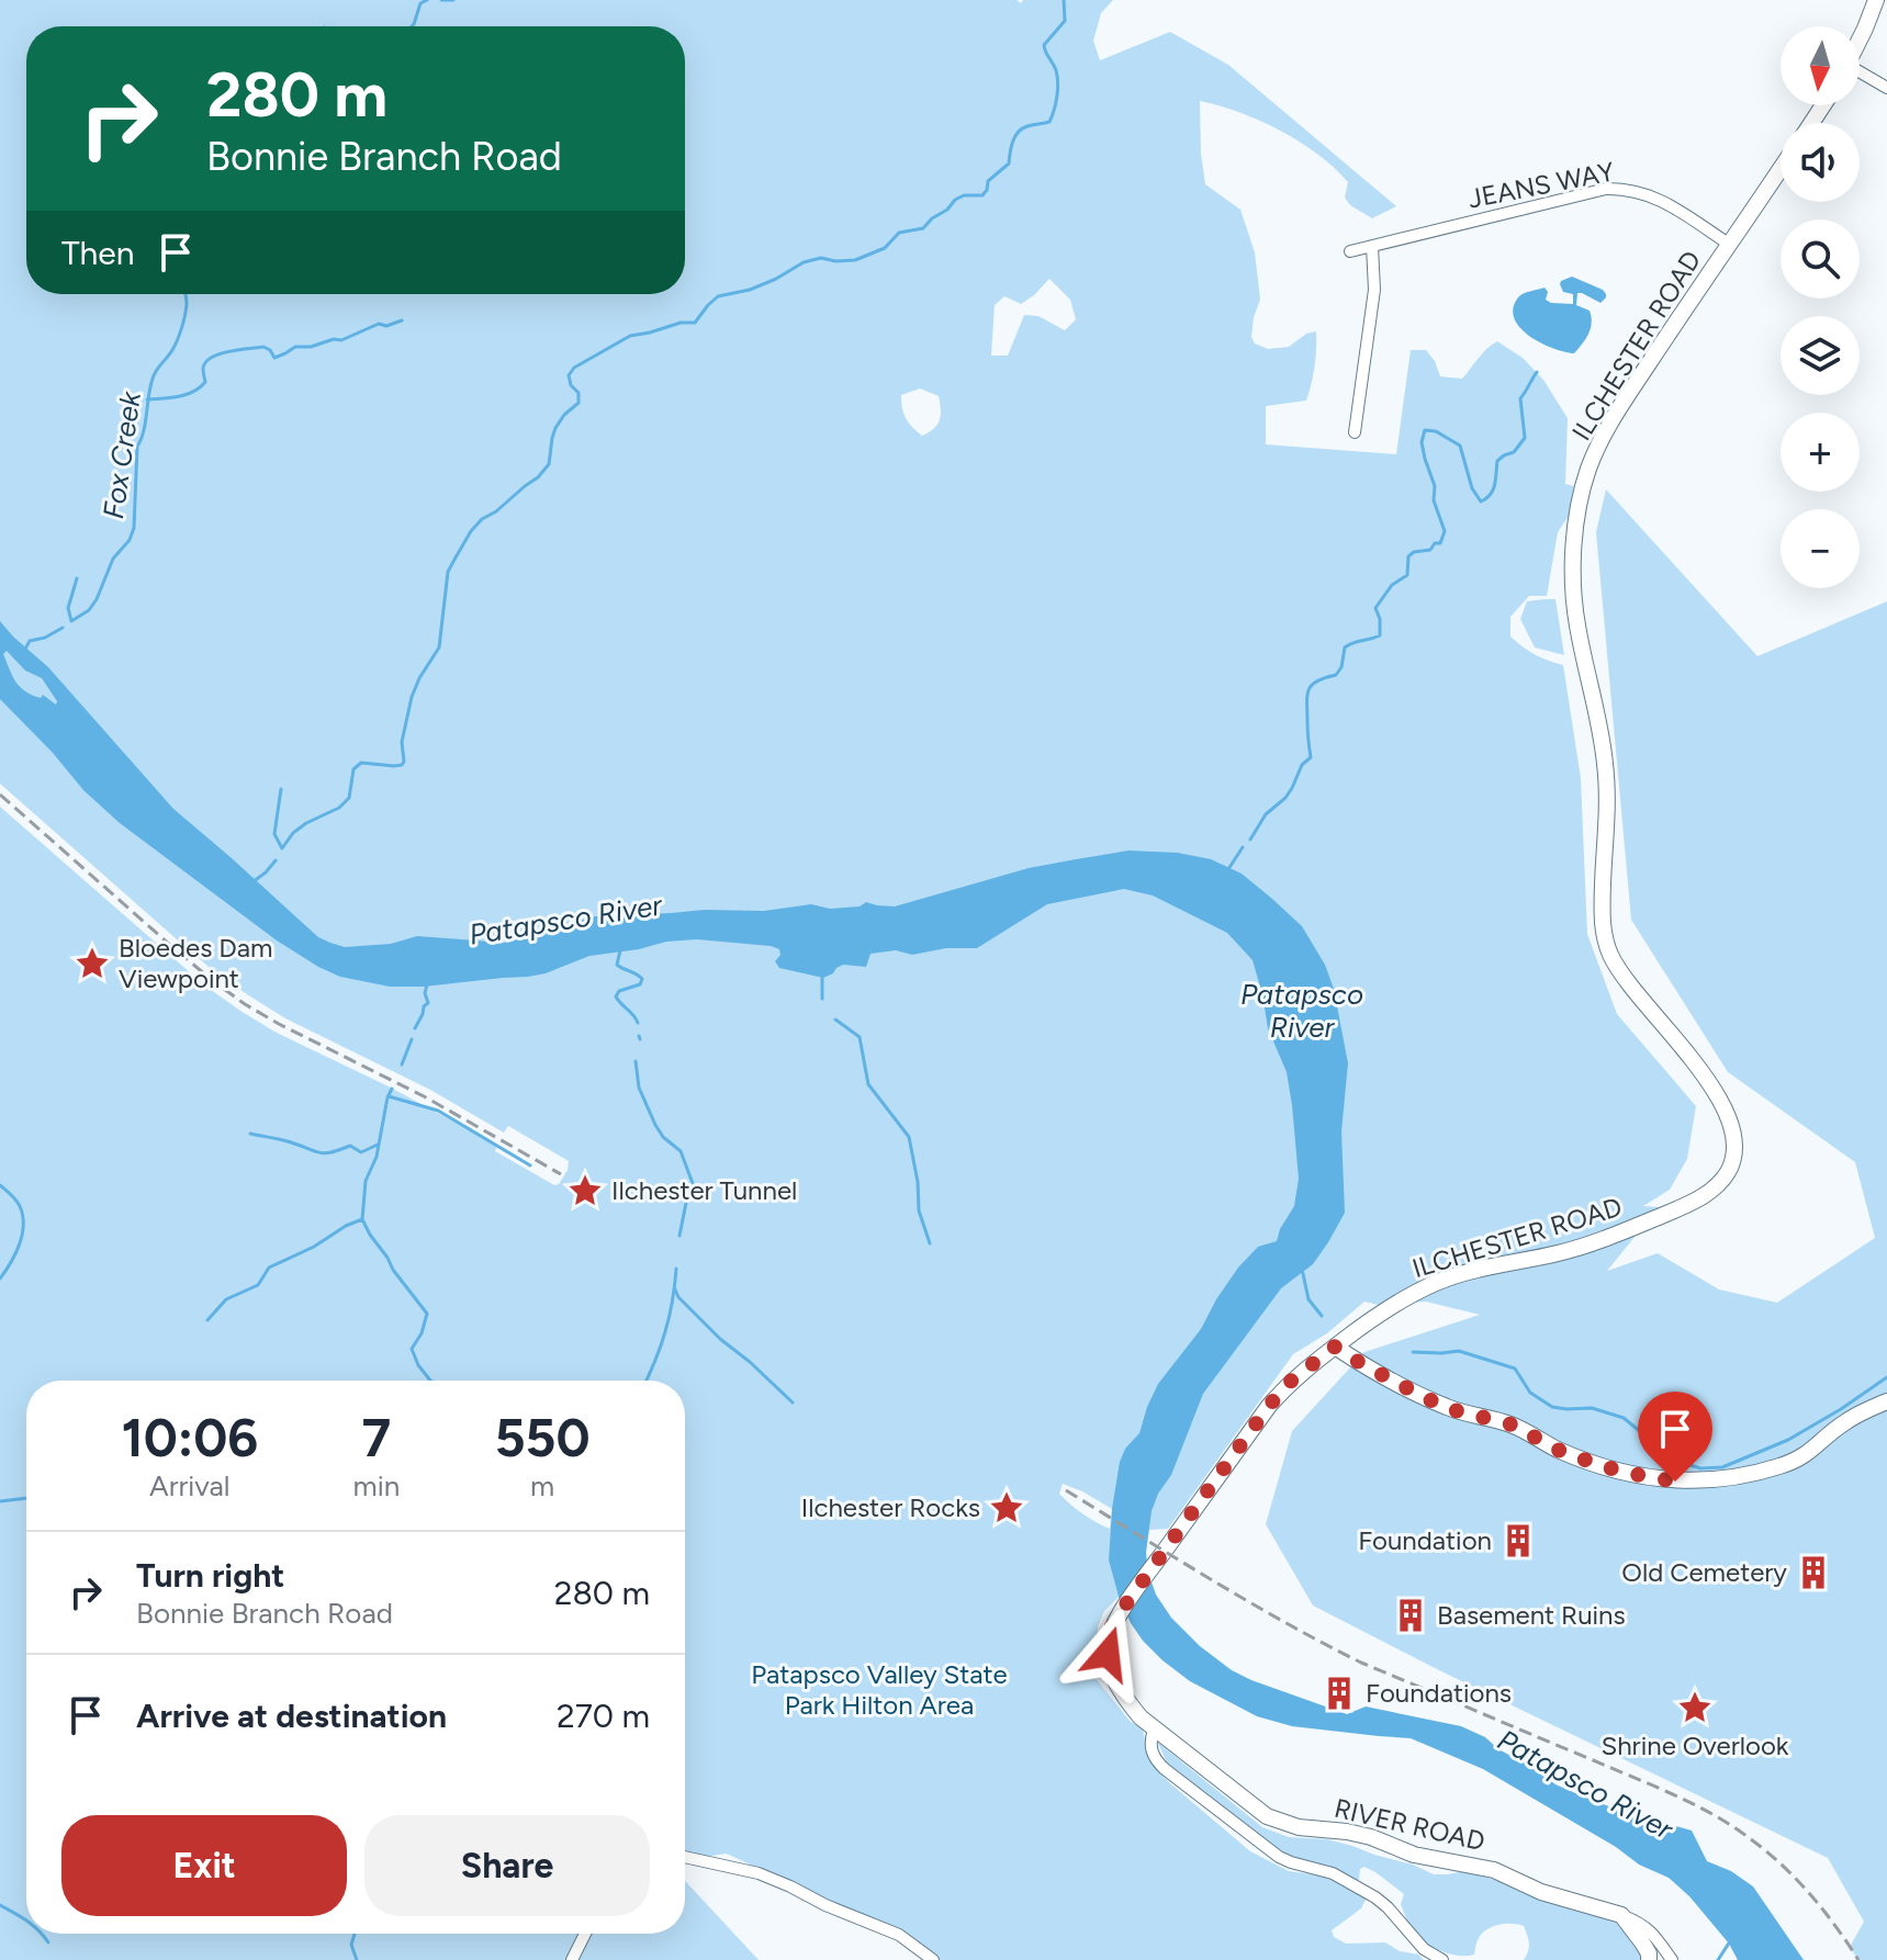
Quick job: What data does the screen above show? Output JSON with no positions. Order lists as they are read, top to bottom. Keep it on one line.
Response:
{"streets":{"street":["JEANS WAY","ILCHESTER ROAD","RIVER ROAD"]},"crossings":[["JEANS WAY","ILCHESTER ROAD"],["ILCHESTER ROAD","RIVER ROAD"]],"water":["Fox Creek","Patapsco River"],"parks":["Patapsco Valley State Park Hilton Area"],"places":{"place":["Bloedes Dam Viewpoint","Ilchester Tunnel","Ilchester Rocks","Shrine Overlook"],"building":["Foundation","Old Cemetery","Basement Ruins","Foundations"]},"north":"bottom","page":{"map_buttons":["+","−"],"turn":["280 m","Bonnie Branch Road"],"then":"Then","eta":["10:06","Arrival","7","min","550","m"],"list":[{"name":"Turn right","note":"Bonnie Branch Road","value":"280 m"},{"name":"Arrive at destination","value":"270 m"}],"buttons":["Exit","Share"]}}
